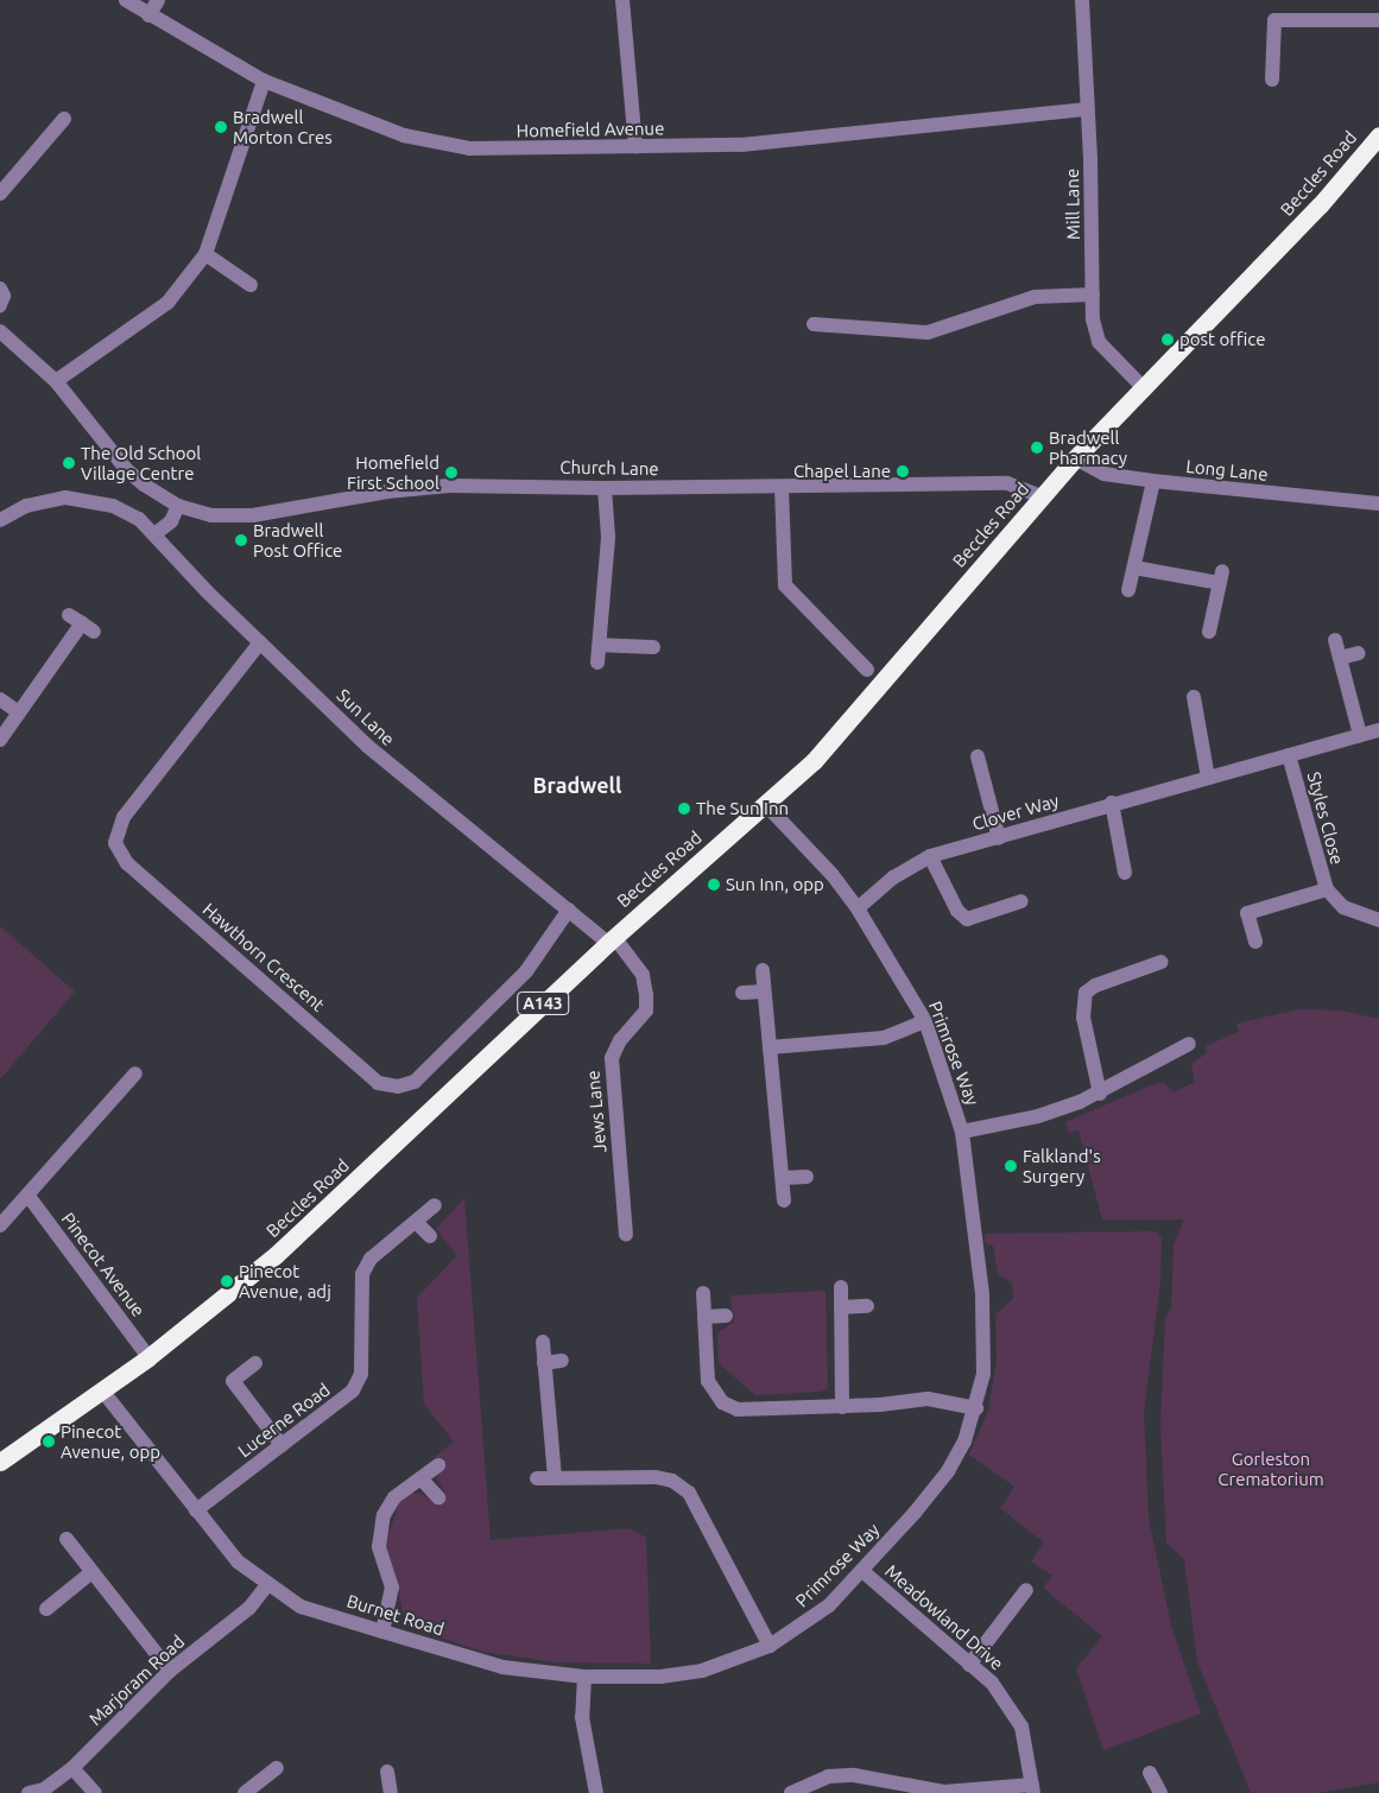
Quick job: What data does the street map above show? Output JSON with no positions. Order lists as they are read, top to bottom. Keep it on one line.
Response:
{"streets":{"highway":["Beccles Road","A143"],"street":["Homefield Avenue","Mill Lane","Church Lane","Long Lane","Sun Lane","Clover Way","Styles Close","Hawthorn Crescent","Primrose Way","Jews Lane","Pinecot Avenue","Lucerne Road","Burnet Road","Meadowland Drive","Marjoram Road"]},"crossings":[["Homefield Avenue","Mill Lane"],["Beccles Road","Mill Lane"],["Beccles Road","Church Lane"],["Beccles Road","Long Lane"],["Beccles Road","Sun Lane"],["Beccles Road","Primrose Way"],["Beccles Road","Jews Lane"],["Beccles Road","Pinecot Avenue"],["Beccles Road","Burnet Road"],["Sun Lane","Hawthorn Crescent"],["Sun Lane","Jews Lane"],["Clover Way","Styles Close"],["Clover Way","Primrose Way"],["Primrose Way","Burnet Road"],["Primrose Way","Meadowland Drive"],["Lucerne Road","Burnet Road"],["Burnet Road","Marjoram Road"]],"districts":["Bradwell"],"parks":["Gorleston Crematorium"],"places":["Bradwell Morton Cres","post office","Bradwell Pharmacy","The Old School Village Centre","Chapel Lane","Homefield First School","Bradwell Post Office","The Sun Inn","Sun Inn, opp","Falkland's Surgery","Pinecot Avenue, adj","Pinecot Avenue, opp"]}
